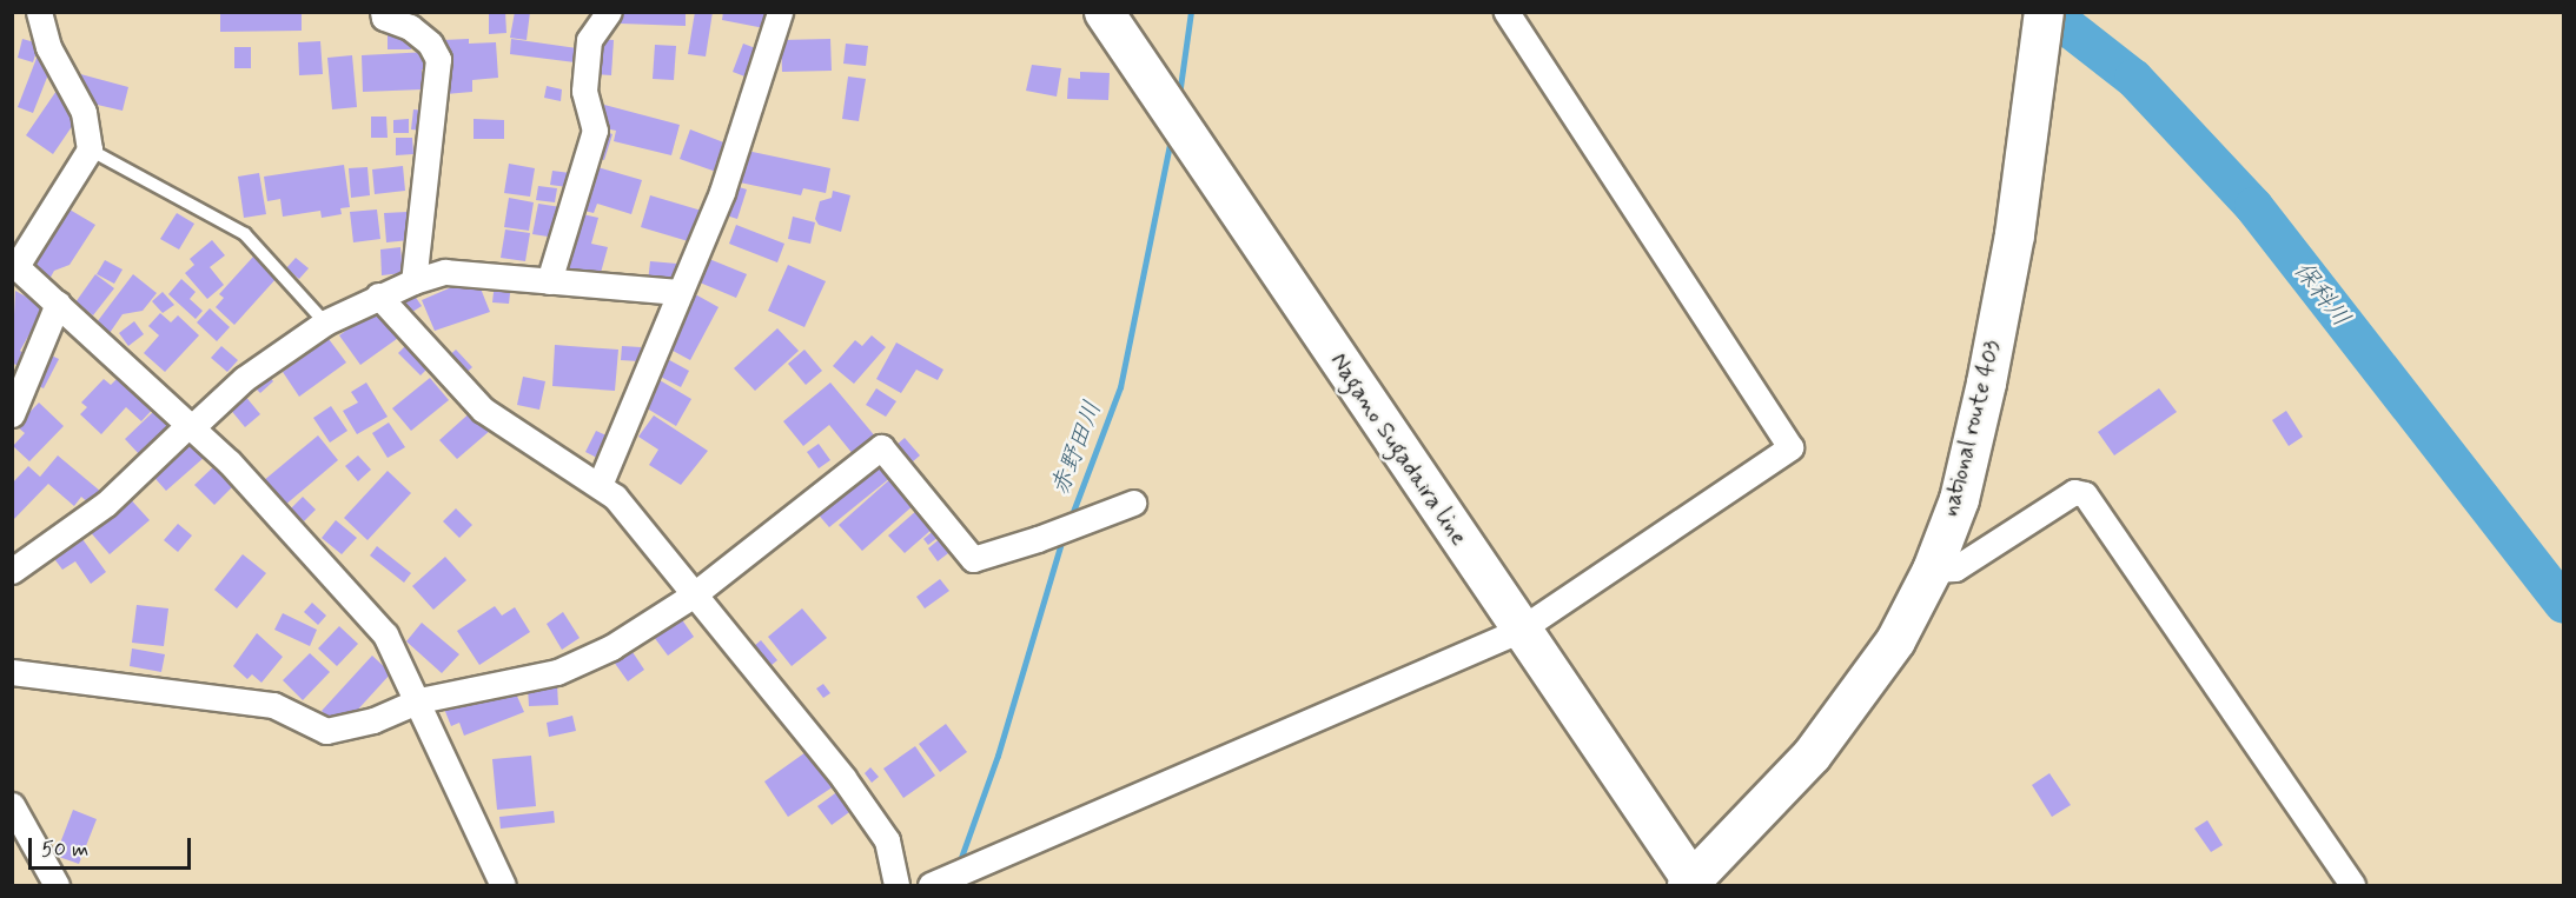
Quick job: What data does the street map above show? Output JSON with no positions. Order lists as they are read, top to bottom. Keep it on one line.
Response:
{"streets":{"main road":["national route 403","Nagano Sugadaira line"]},"crossings":[["national route 403","Nagano Sugadaira line"]],"water":["保科川","赤野田川"],"scale_bar":"50 m"}
